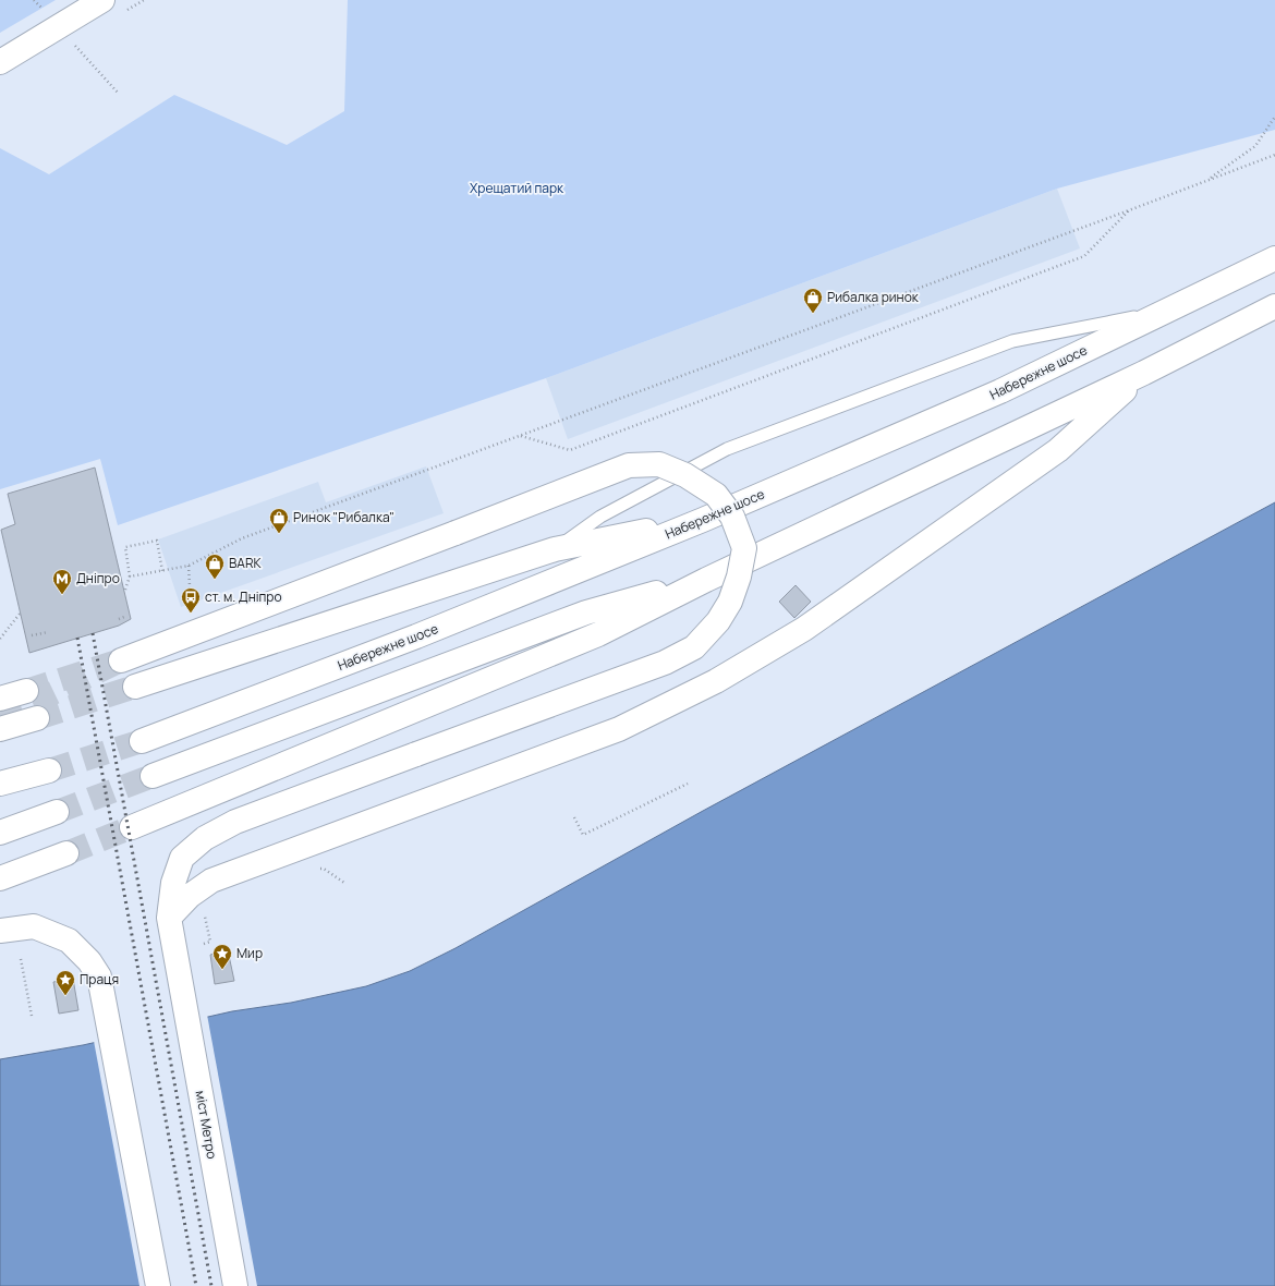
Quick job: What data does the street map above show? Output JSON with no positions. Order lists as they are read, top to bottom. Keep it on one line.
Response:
{"streets":{"main road":["Набережне шосе","міст Метро"]},"parks":["Хрещатий парк"],"places":{"shop":["Рибалка ринок","Ринок \"Рибалка\"","BARK"],"metro station":["Дніпро"],"bus stop":["ст. м. Дніпро"],"place":["Мир","Праця"]}}
